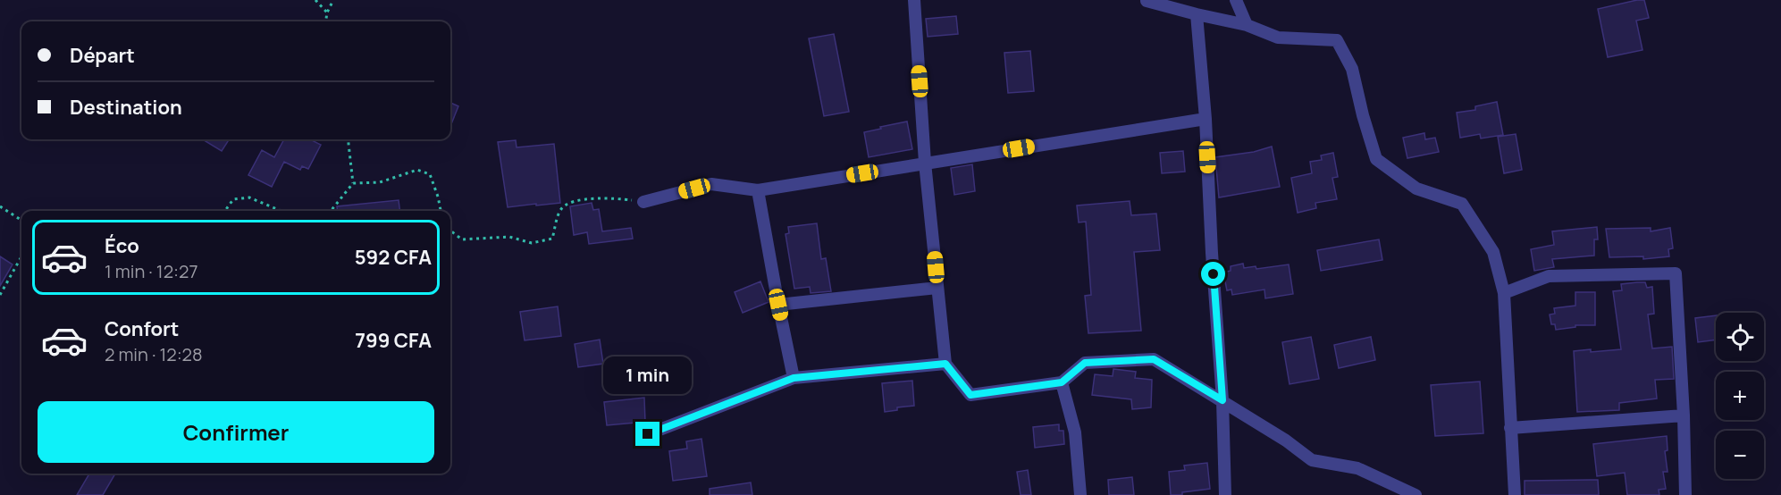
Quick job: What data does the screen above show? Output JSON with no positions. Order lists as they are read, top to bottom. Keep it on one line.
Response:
{"page":{"banner":["Départ","Destination"],"list":[{"name":"Éco","note":"1 min · 12:27","value":"592 CFA"},{"name":"Confort","note":"2 min · 12:28","value":"799 CFA"}],"map_buttons":["+","−"],"bubble":"1 min","buttons":"Confirmer"}}
